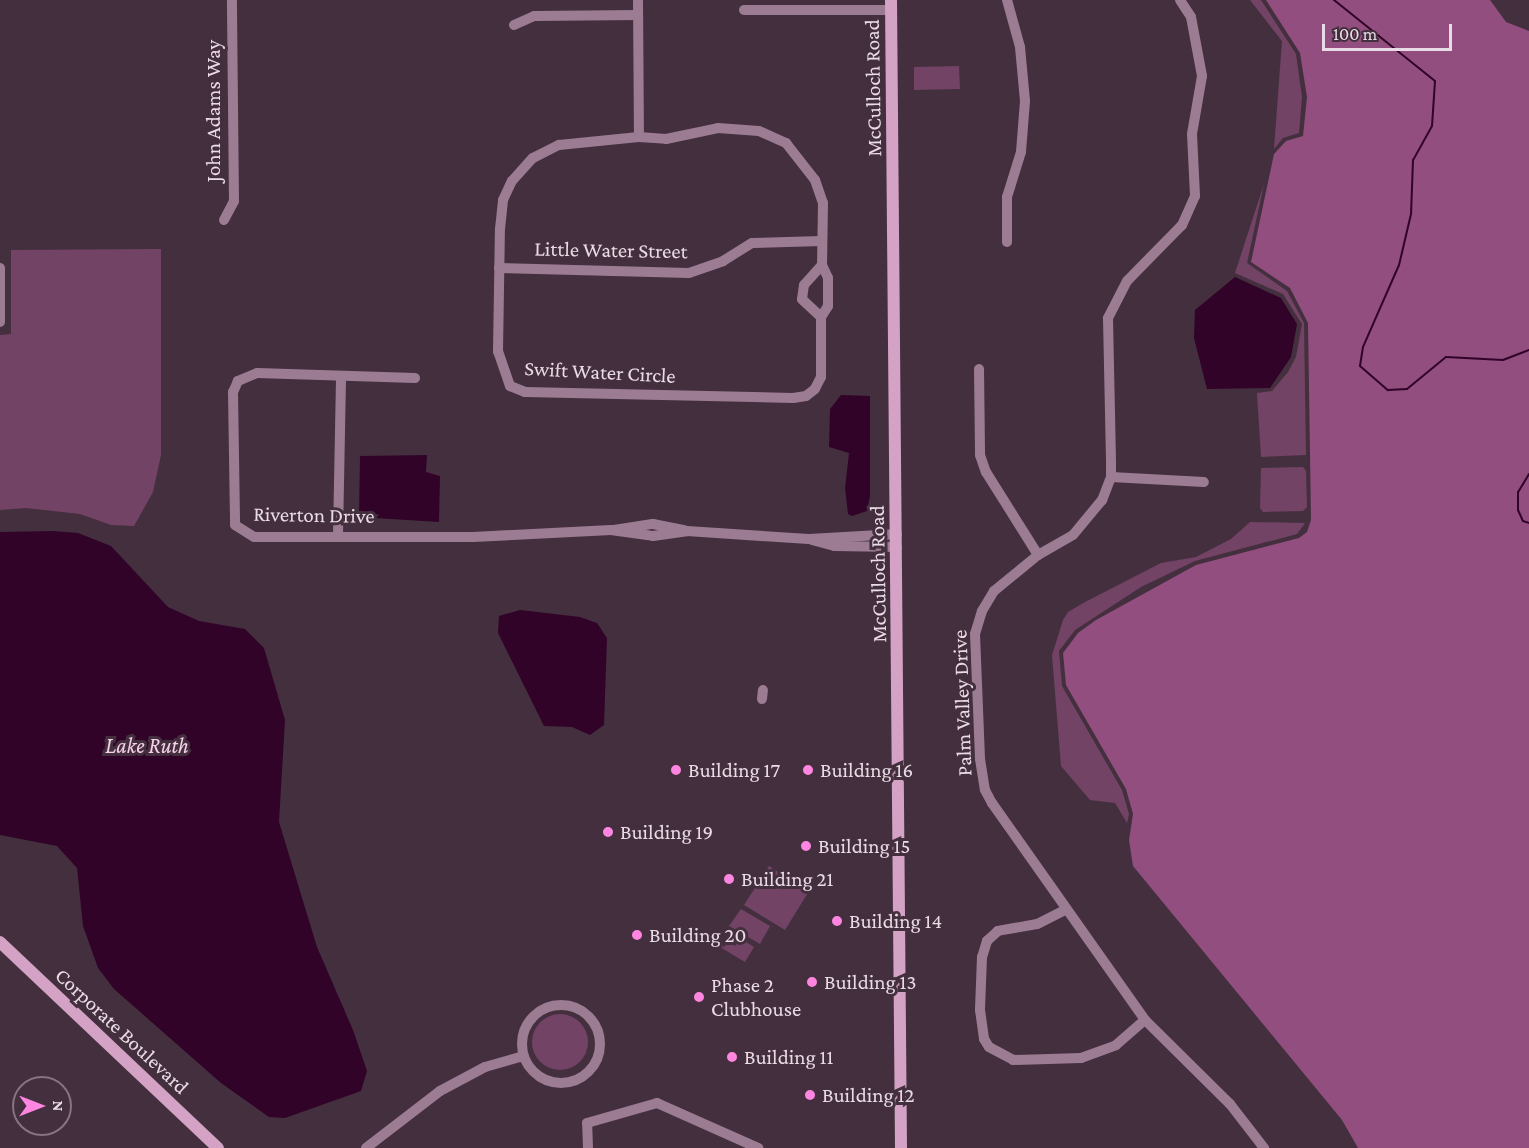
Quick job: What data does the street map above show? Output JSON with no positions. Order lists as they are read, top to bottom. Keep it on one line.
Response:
{"streets":{"street":["McCulloch Road","John Adams Way","Little Water Street","Swift Water Circle","Riverton Drive","Palm Valley Drive","Corporate Boulevard"]},"crossings":[["McCulloch Road","Riverton Drive"],["Little Water Street","Swift Water Circle"]],"water":["Lake Ruth"],"places":["Building 17","Building 16","Building 19","Building 15","Building 21","Building 14","Building 20","Building 13","Phase 2 Clubhouse","Building 11","Building 12"],"scale_bar":"100 m","north":"right"}
